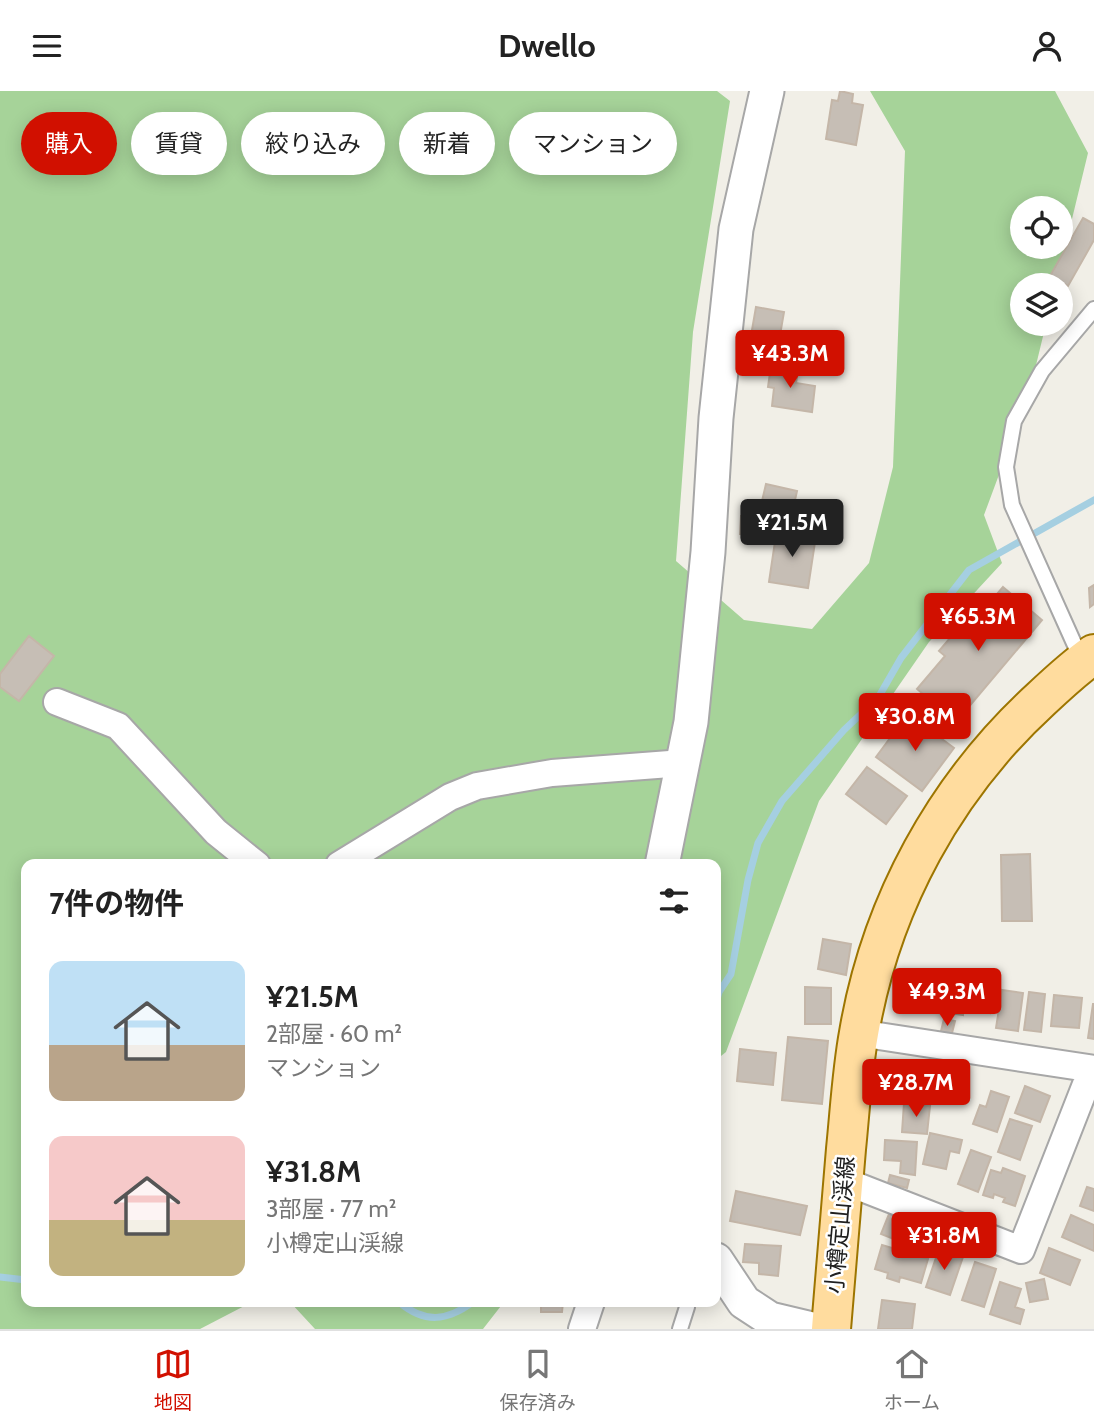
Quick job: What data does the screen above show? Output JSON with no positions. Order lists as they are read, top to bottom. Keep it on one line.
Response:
{"streets":{"main road":["小樽定山渓線"]},"page":{"header":"Dwello","chip":["購入","賃貸","絞り込み","新着","マンション"],"price":["¥43.3M","¥21.5M","¥65.3M","¥30.8M","¥49.3M","¥28.7M","¥31.8M"],"heading":"7件の物件","list":[{"name":"¥21.5M","note":"2部屋 · 60 m² · マンション"},{"name":"¥31.8M","note":"3部屋 · 77 m² · 小樽定山渓線"}],"tabs":["地図","保存済み","ホーム"]}}
